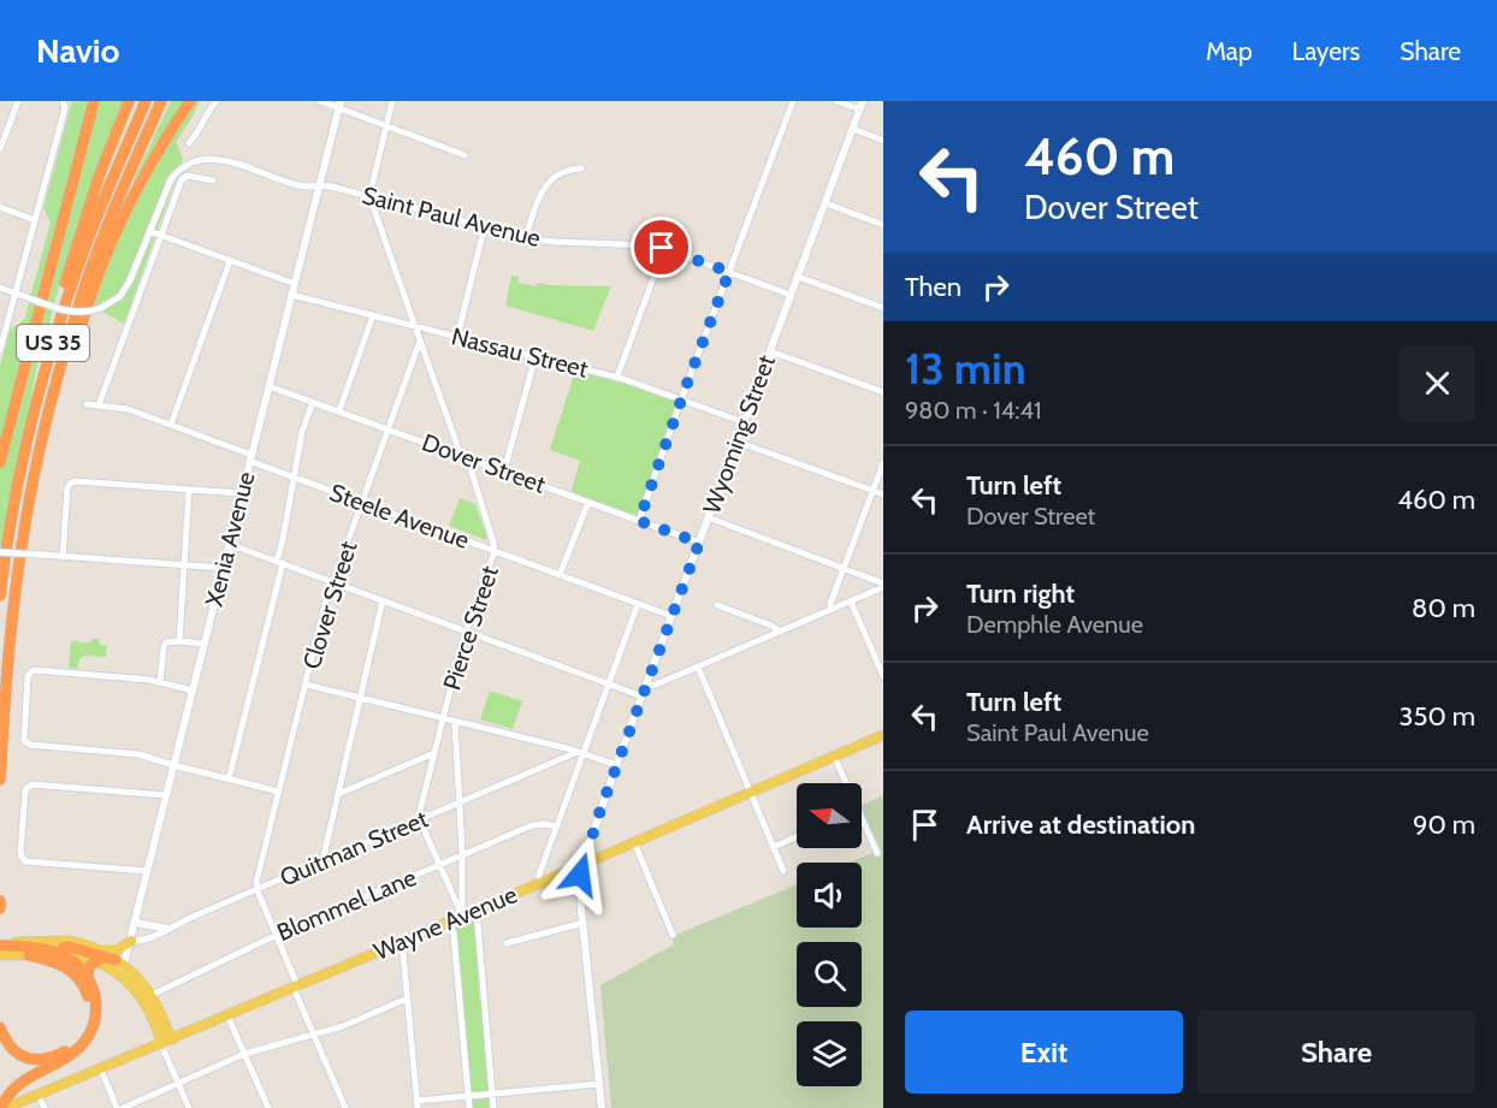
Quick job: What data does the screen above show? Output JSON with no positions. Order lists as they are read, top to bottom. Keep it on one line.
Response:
{"streets":{"highway":["US 35"],"main road":["Wayne Avenue"],"street":["Saint Paul Avenue","Nassau Street","Wyoming Street","Dover Street","Steele Avenue","Xenia Avenue","Clover Street","Pierce Street","Quitman Street","Blommel Lane"]},"crossings":[["Saint Paul Avenue","Wyoming Street"],["Saint Paul Avenue","Xenia Avenue"],["Nassau Street","Wyoming Street"],["Nassau Street","Xenia Avenue"],["Wyoming Street","Dover Street"],["Wyoming Street","Steele Avenue"],["Wyoming Street","Wayne Avenue"],["Dover Street","Xenia Avenue"],["Dover Street","Clover Street"],["Dover Street","Pierce Street"],["Steele Avenue","Xenia Avenue"],["Steele Avenue","Clover Street"],["Steele Avenue","Pierce Street"],["Xenia Avenue","Quitman Street"],["Clover Street","Pierce Street"],["Clover Street","Quitman Street"],["Pierce Street","Quitman Street"]],"north":"left","page":{"header":"Navio","nav":["Map","Layers","Share"],"turn":["460 m","Dover Street"],"then":"Then","heading":["13 min","980 m · 14:41"],"list":[{"name":"Turn left","note":"Dover Street","value":"460 m"},{"name":"Turn right","note":"Demphle Avenue","value":"80 m"},{"name":"Turn left","note":"Saint Paul Avenue","value":"350 m"},{"name":"Arrive at destination","value":"90 m"}],"buttons":["Exit","Share"]}}
